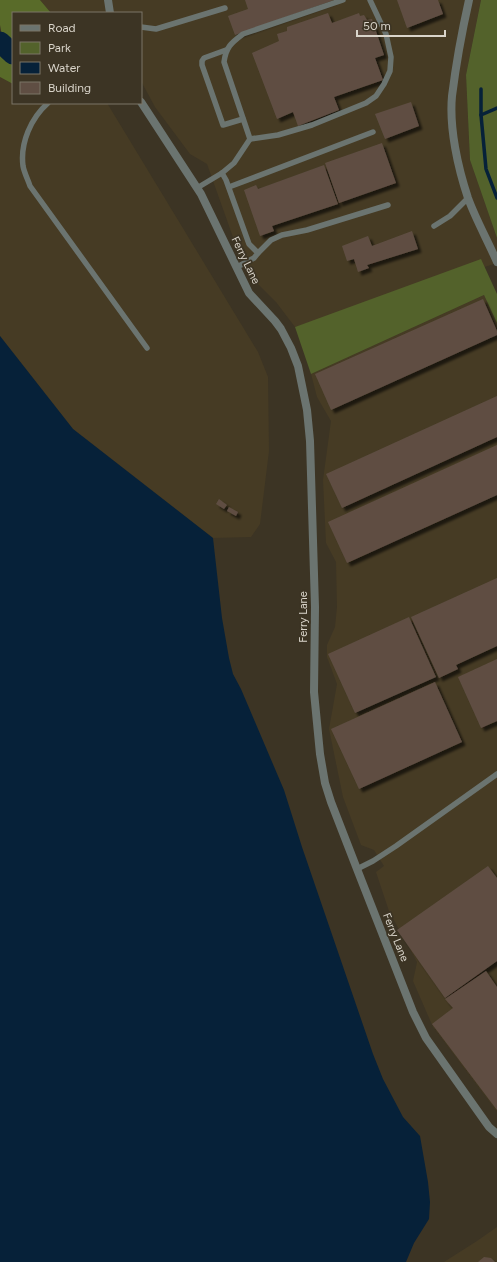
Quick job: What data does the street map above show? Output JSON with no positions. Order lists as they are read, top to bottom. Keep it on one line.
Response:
{"streets":{"street":["Ferry Lane"]},"legend":["Road","Park","Water","Building"],"scale_bar":"50 m"}
